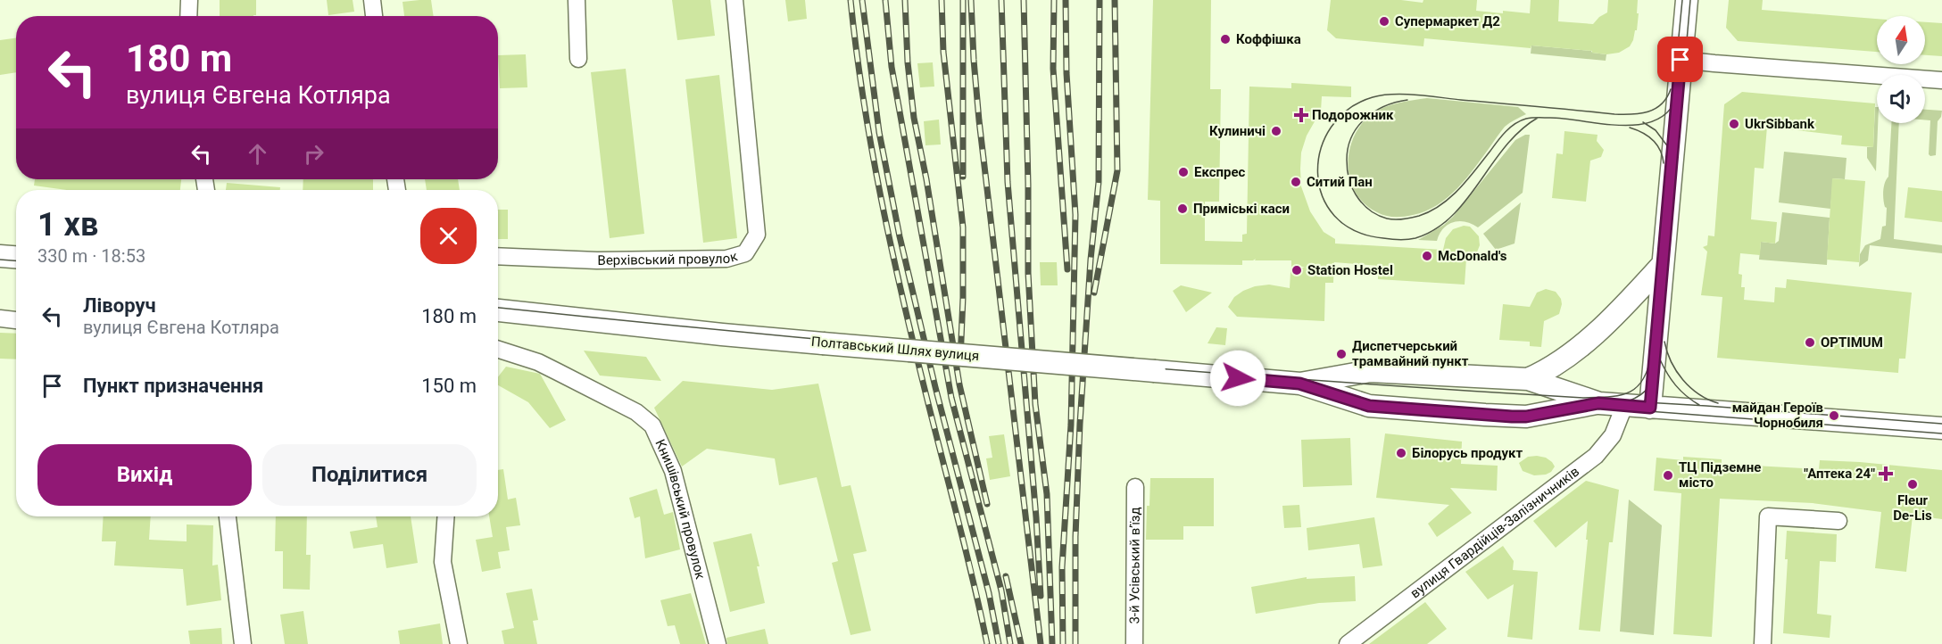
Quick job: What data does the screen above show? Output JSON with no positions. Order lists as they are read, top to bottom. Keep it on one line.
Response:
{"streets":{"main road":["Полтавський Шлях вулиця"],"street":["Верхівський провулок","Книшівський провулок","вулиця Гвардійців-Залізничників","3-й Усівський в’їзд"]},"crossings":[["Полтавський Шлях вулиця","вулиця Гвардійців-Залізничників"]],"places":{"other":["Супермаркет Д2","Коффішка","UkrSibbank","Кулиничі","Експрес","Ситий Пан","Приміські каси","McDonald's","Station Hostel","OPTIMUM","Диспетчерський трамвайний пункт","майдан Героїв Чорнобиля","Білорусь продукт","ТЦ Підземне місто","Fleur De-Lis"],"health":["Подорожник","\"Аптека 24\""]},"north":"top","page":{"turn":["180 m","вулиця Євгена Котляра"],"heading":["1 хв","330 m · 18:53"],"list":[{"name":"Ліворуч","note":"вулиця Євгена Котляра","value":"180 m"},{"name":"Пункт призначення","value":"150 m"}],"buttons":["Вихід","Поділитися"]}}
